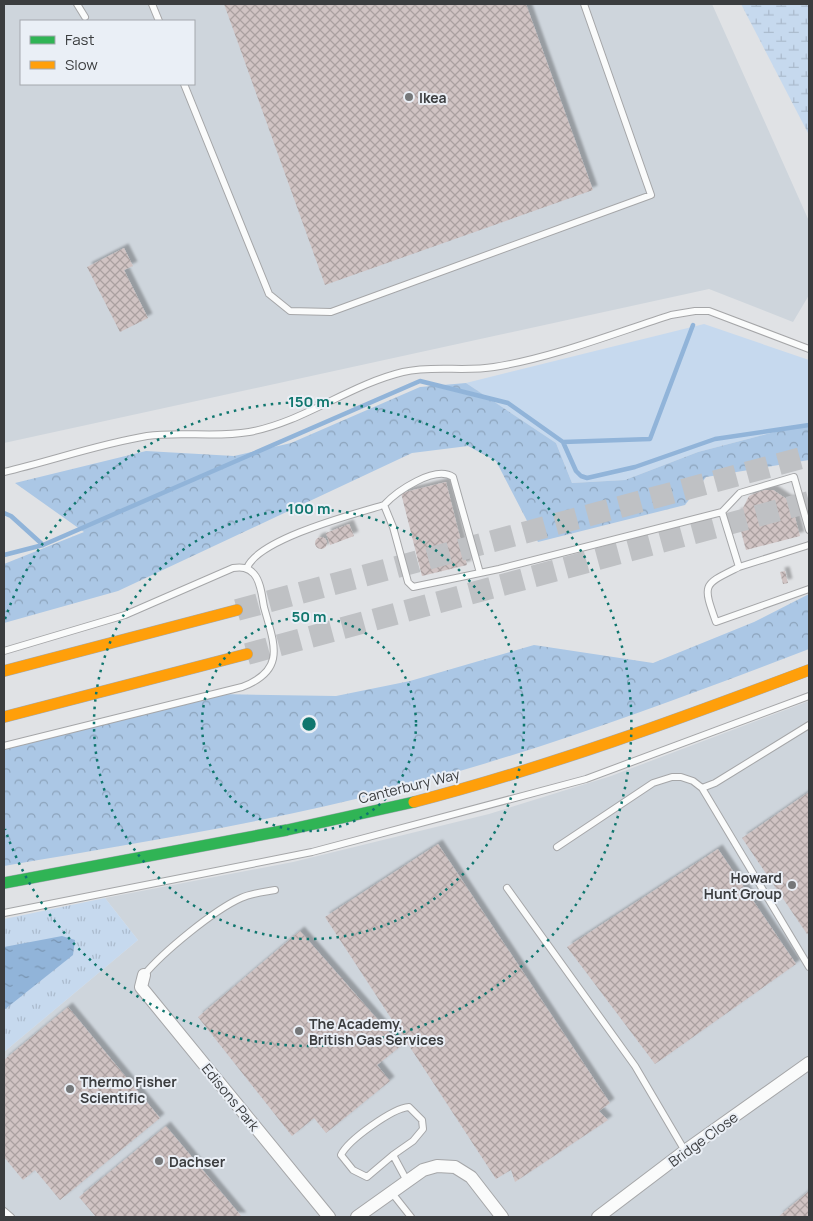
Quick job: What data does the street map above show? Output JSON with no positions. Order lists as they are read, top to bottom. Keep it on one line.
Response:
{"streets":{"highway":["Canterbury Way"],"street":["Edisons Park","Bridge Close"]},"places":["Ikea","Howard Hunt Group","The Academy, British Gas Services","Thermo Fisher Scientific","Dachser"],"legend":["Fast","Slow"],"rings":["150 m","100 m","50 m"]}
